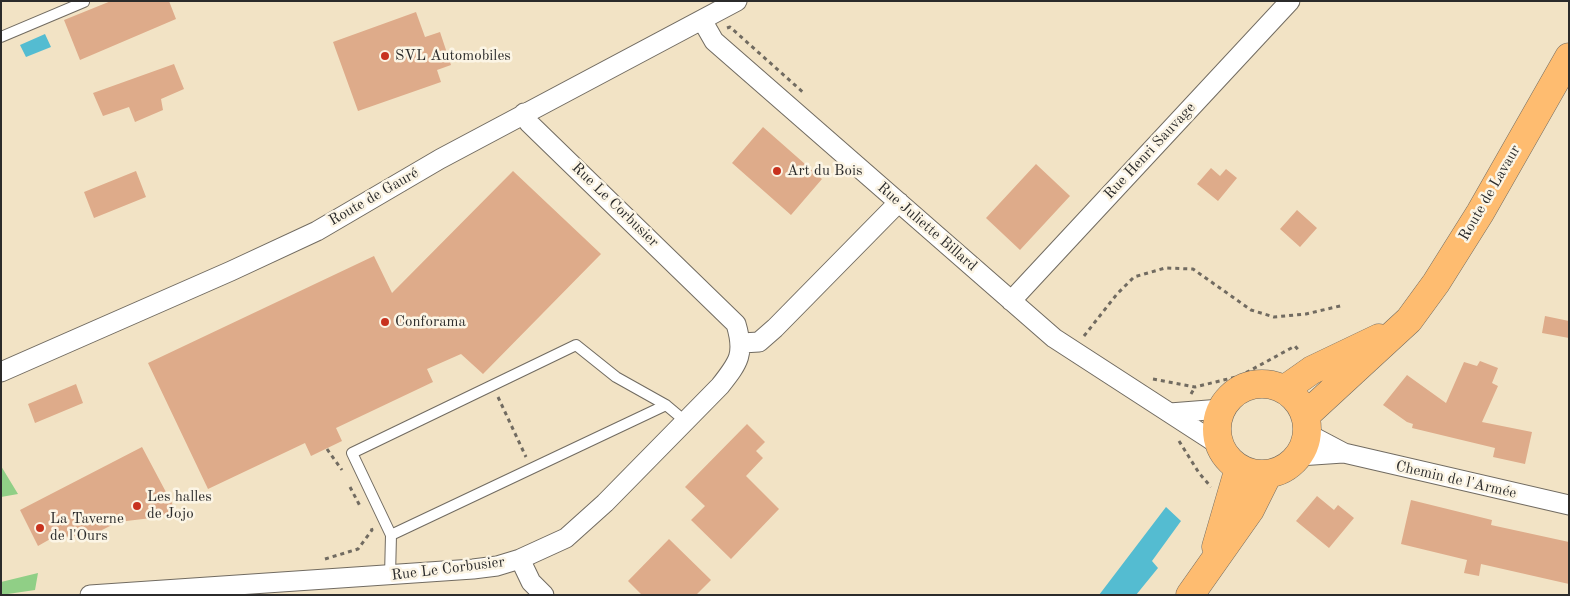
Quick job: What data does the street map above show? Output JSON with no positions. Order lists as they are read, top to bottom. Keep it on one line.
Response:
{"streets":{"main road":["Route de Lavaur"],"street":["Rue Henri Sauvage","Route de Gauré","Rue Le Corbusier","Rue Juliette Billard","Chemin de l'Armée"]},"crossings":[["Rue Henri Sauvage","Rue Juliette Billard"],["Route de Lavaur","Rue Juliette Billard"],["Route de Lavaur","Chemin de l'Armée"],["Route de Gauré","Rue Le Corbusier"],["Route de Gauré","Rue Juliette Billard"],["Rue Juliette Billard","Chemin de l'Armée"]],"places":["SVL Automobiles","Art du Bois","Conforama","Les halles de Jojo","La Taverne de l'Ours"]}
